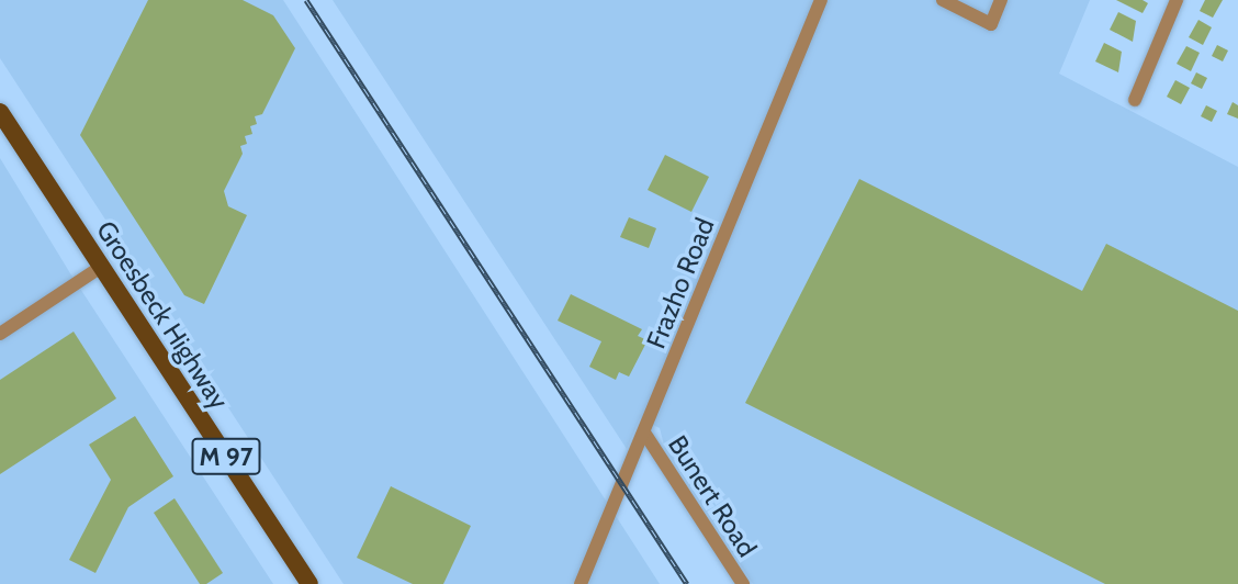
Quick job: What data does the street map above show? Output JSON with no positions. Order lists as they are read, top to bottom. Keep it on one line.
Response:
{"streets":{"main road":["Groesbeck Highway","M 97"],"street":["Frazho Road","Bunert Road"]},"crossings":[["Frazho Road","Bunert Road"]]}
